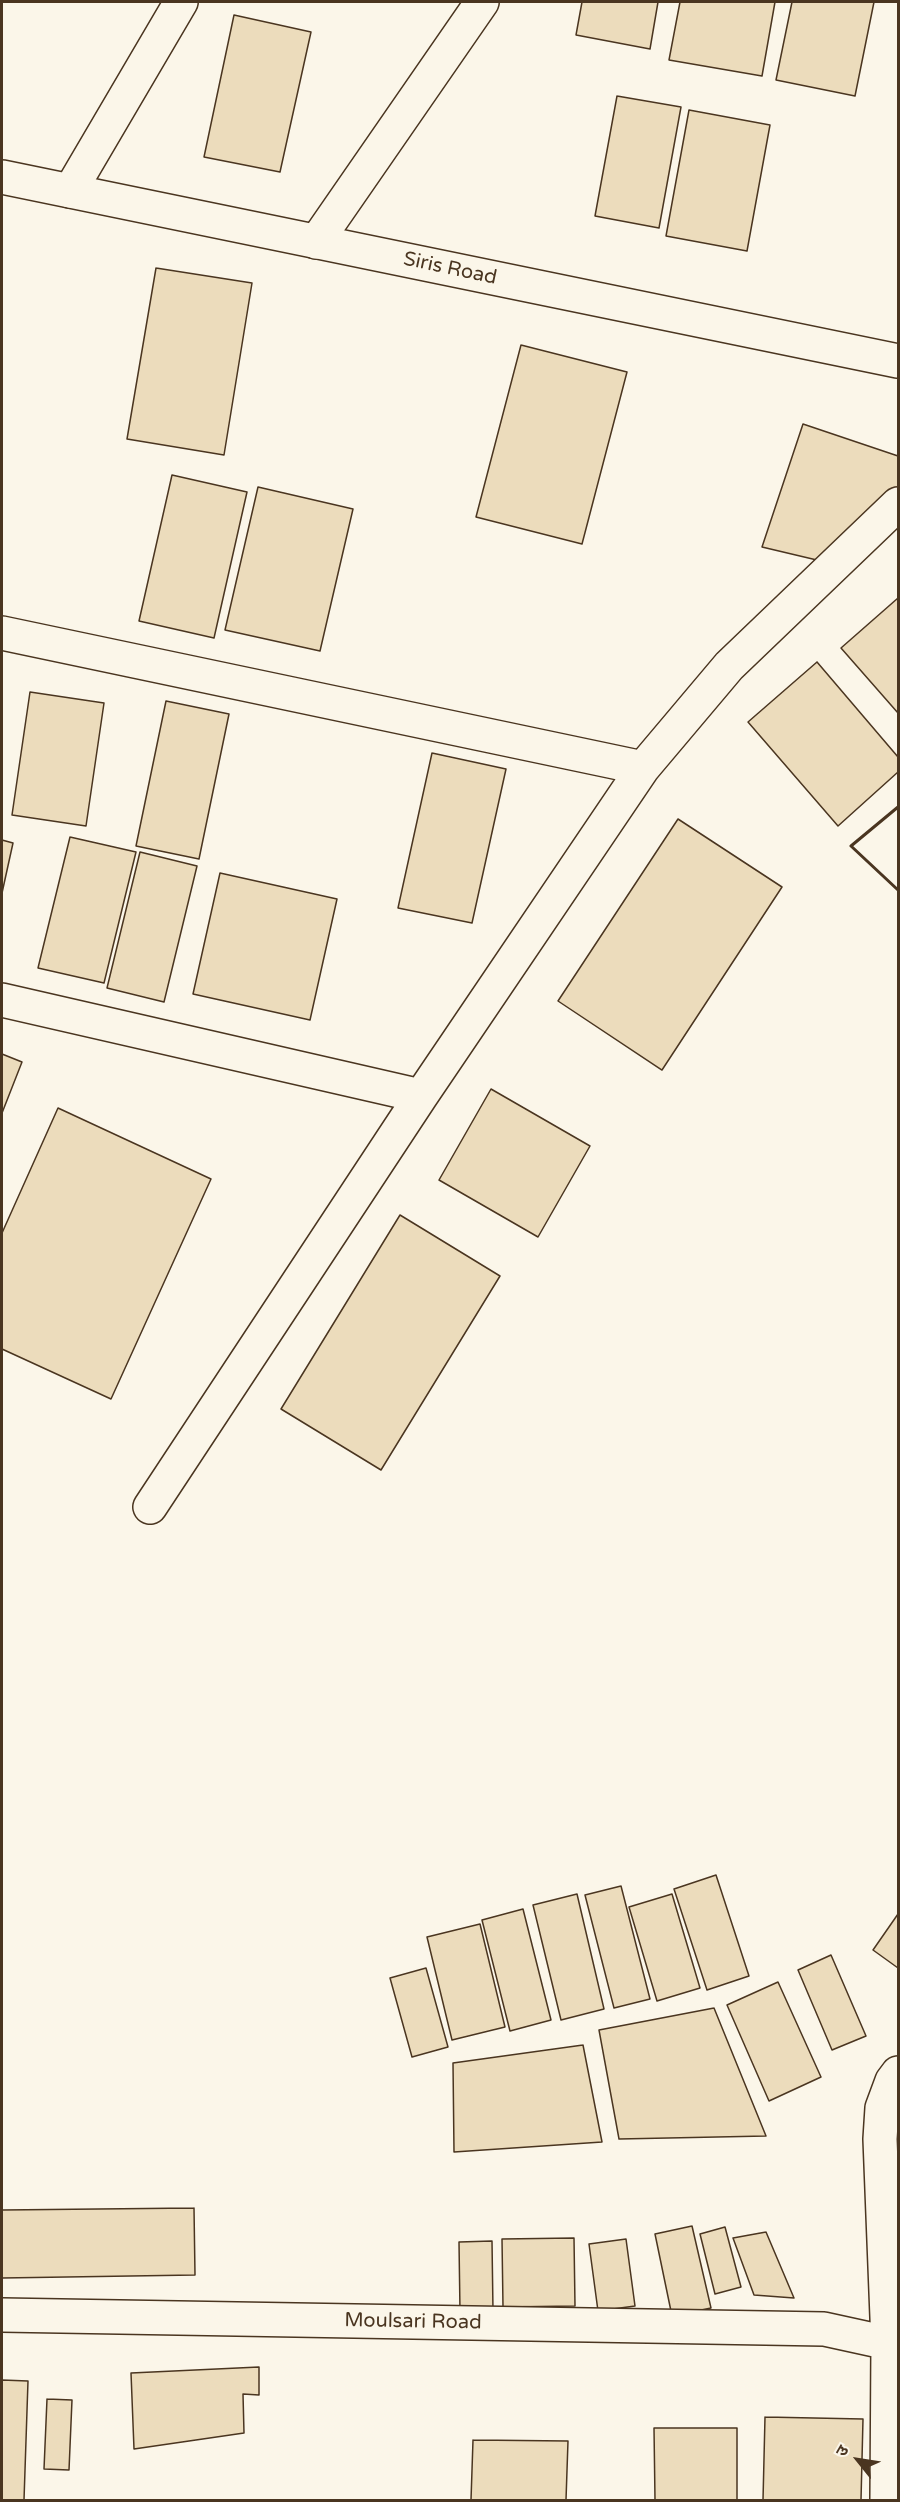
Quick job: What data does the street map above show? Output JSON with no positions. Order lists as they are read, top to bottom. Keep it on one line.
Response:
{"streets":{"street":["Siris Road","Moulsari Road"]},"north":"top left"}
